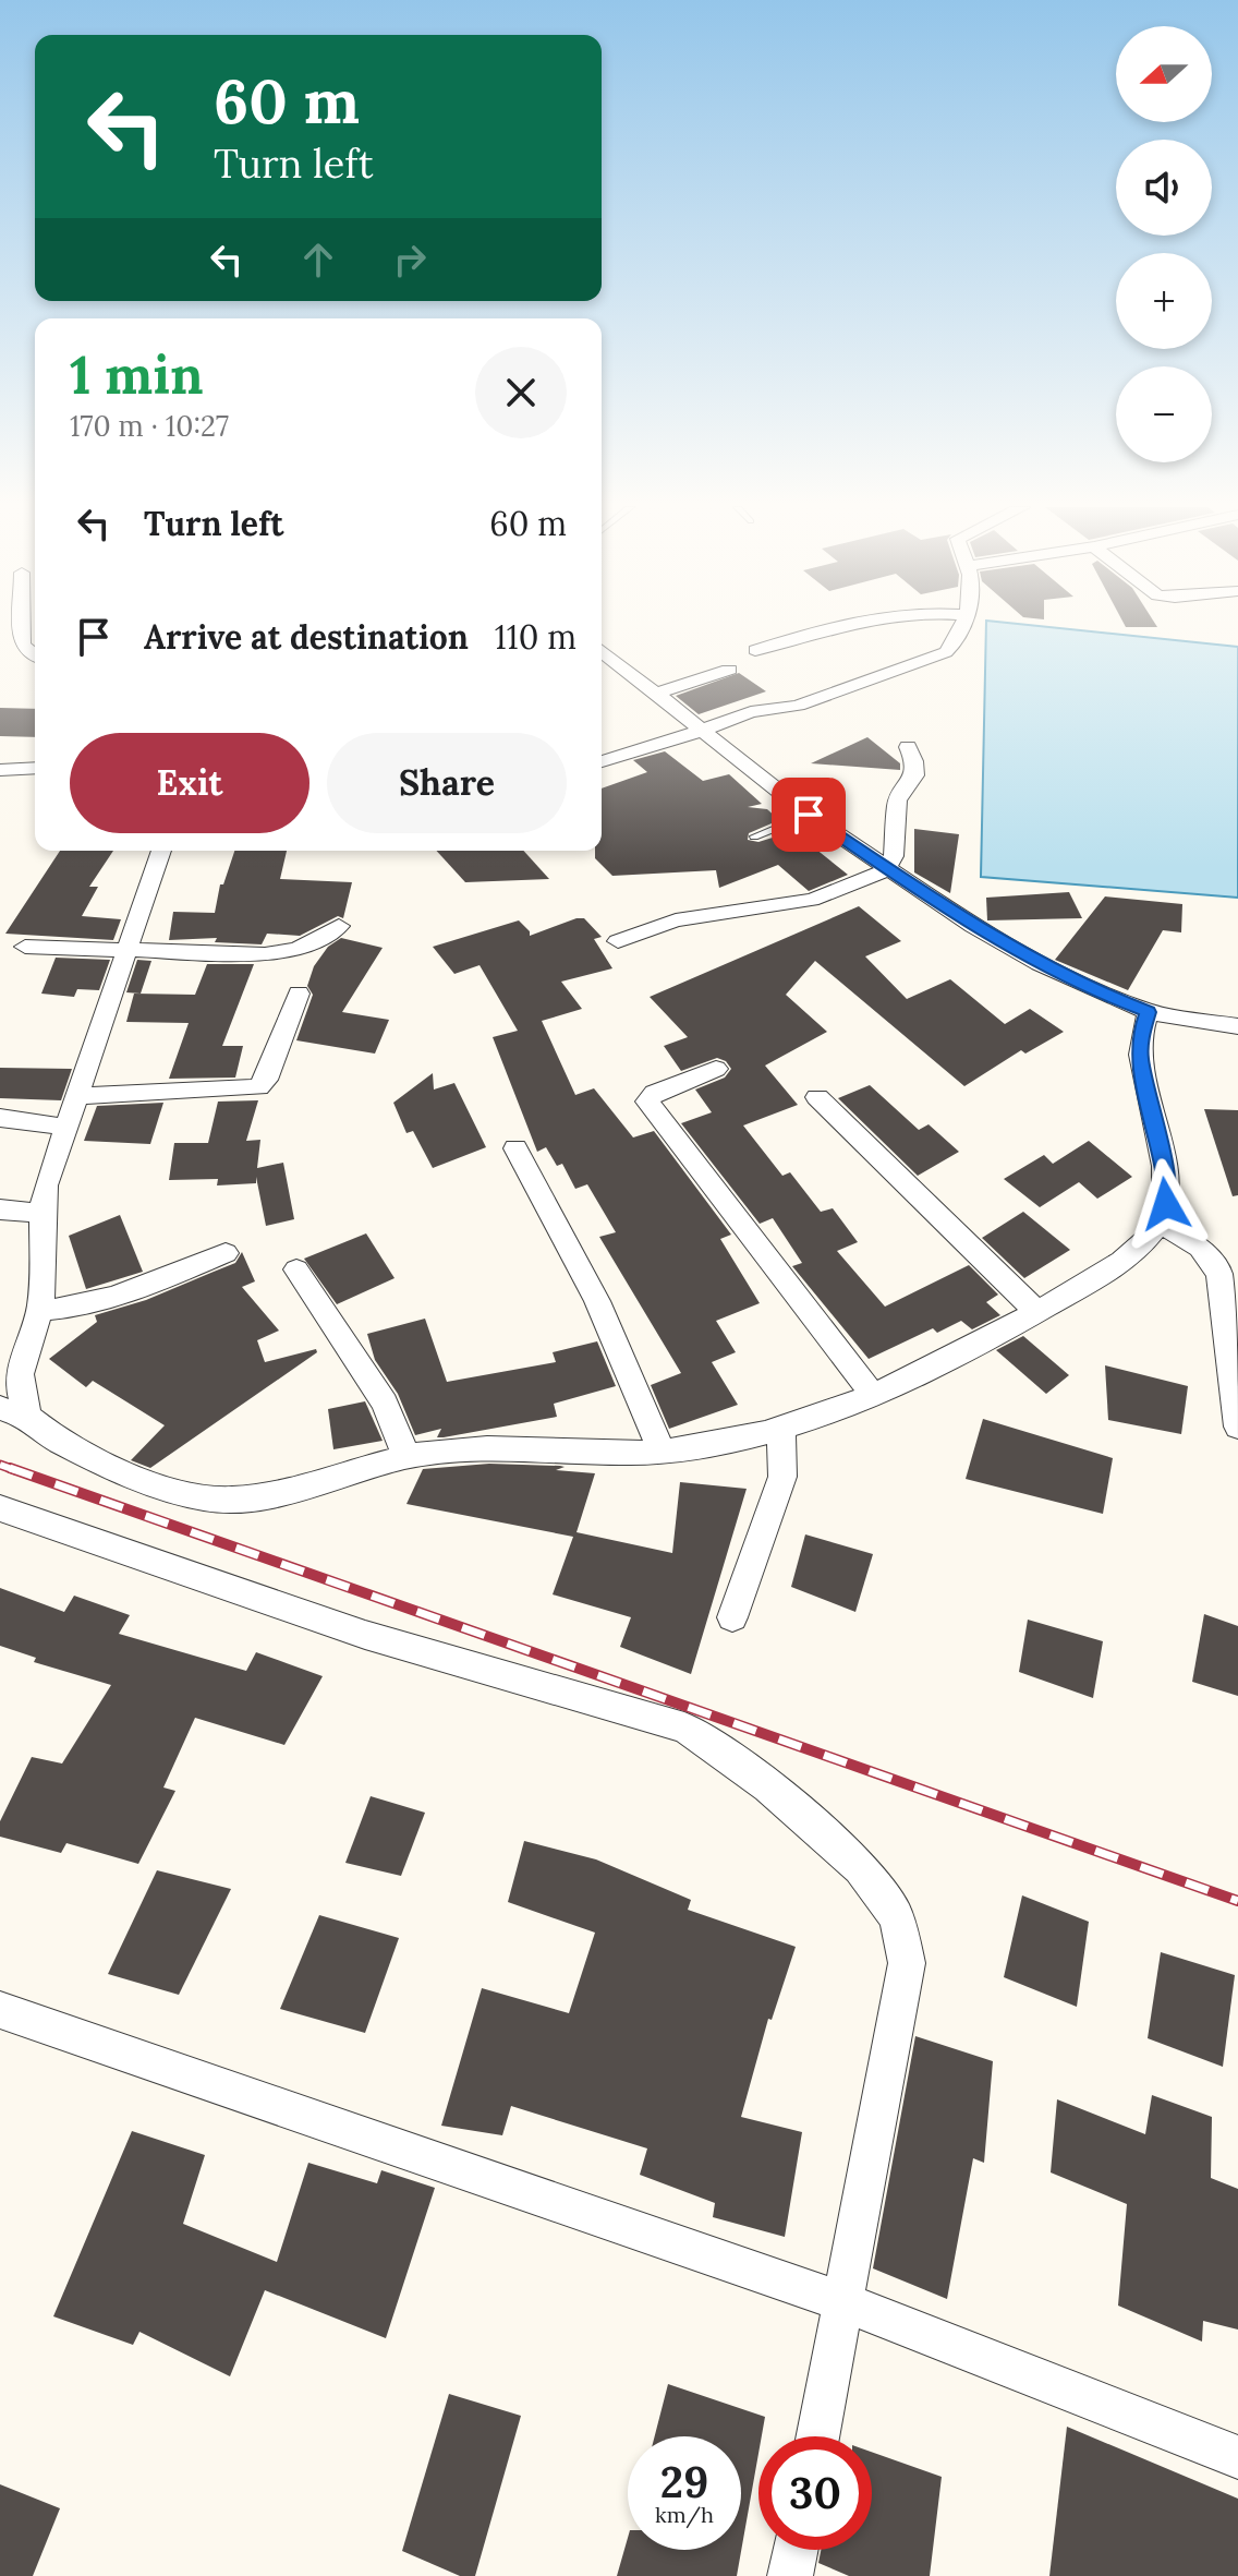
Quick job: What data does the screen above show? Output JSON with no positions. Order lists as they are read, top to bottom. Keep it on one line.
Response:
{"north":"left","page":{"map_buttons":["+","−"],"turn":["60 m","Turn left"],"heading":["1 min","170 m · 10:27"],"list":[{"name":"Turn left","value":"60 m"},{"name":"Arrive at destination","value":"110 m"}],"buttons":["Exit","Share"],"speed":"29 km/h","limit":"30"}}
